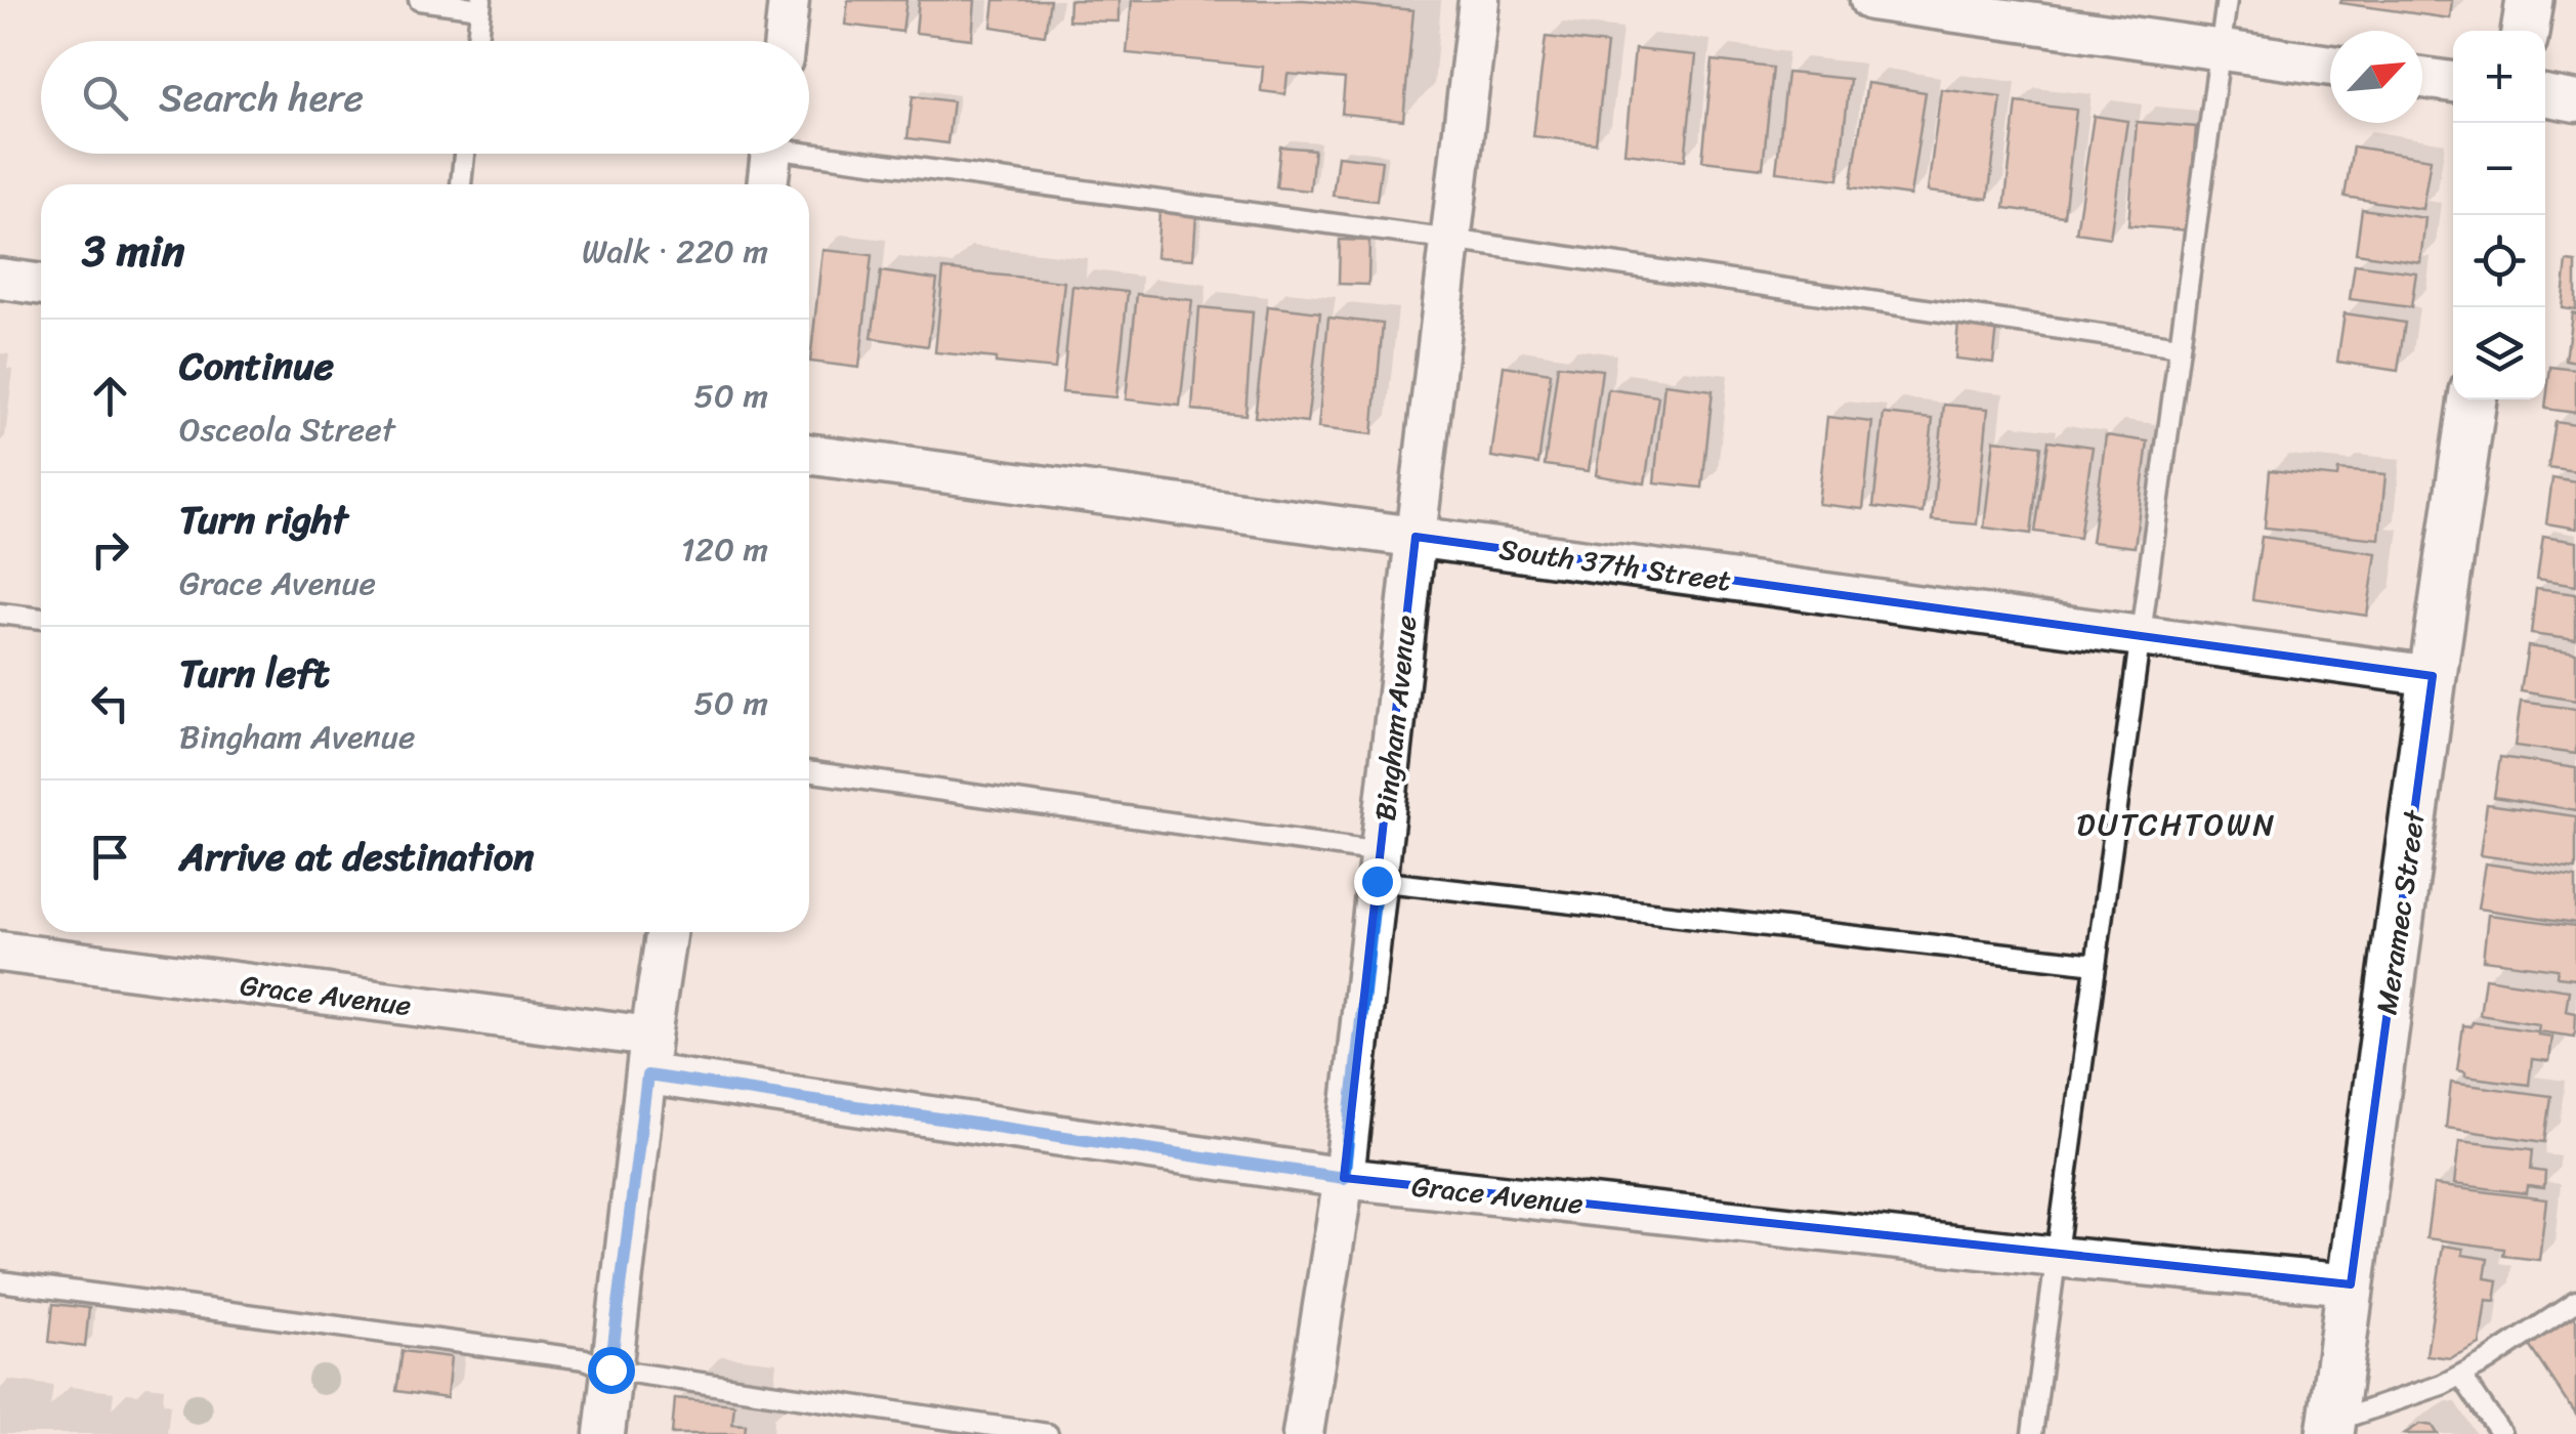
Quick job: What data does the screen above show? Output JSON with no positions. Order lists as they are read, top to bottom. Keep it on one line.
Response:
{"streets":{"street":["South 37th Street","Bingham Avenue","Meramec Street","Grace Avenue"]},"crossings":[["South 37th Street","Bingham Avenue"],["South 37th Street","Meramec Street"],["Bingham Avenue","Grace Avenue"],["Meramec Street","Grace Avenue"]],"districts":["DUTCHTOWN"],"north":"top right","page":{"map_buttons":["+","−"],"search":"Search here","heading":["3 min","Walk · 220 m"],"list":[["Continue","Osceola Street","50 m"],["Turn right","Grace Avenue","120 m"],["Turn left","Bingham Avenue","50 m"],"Arrive at destination"]}}
